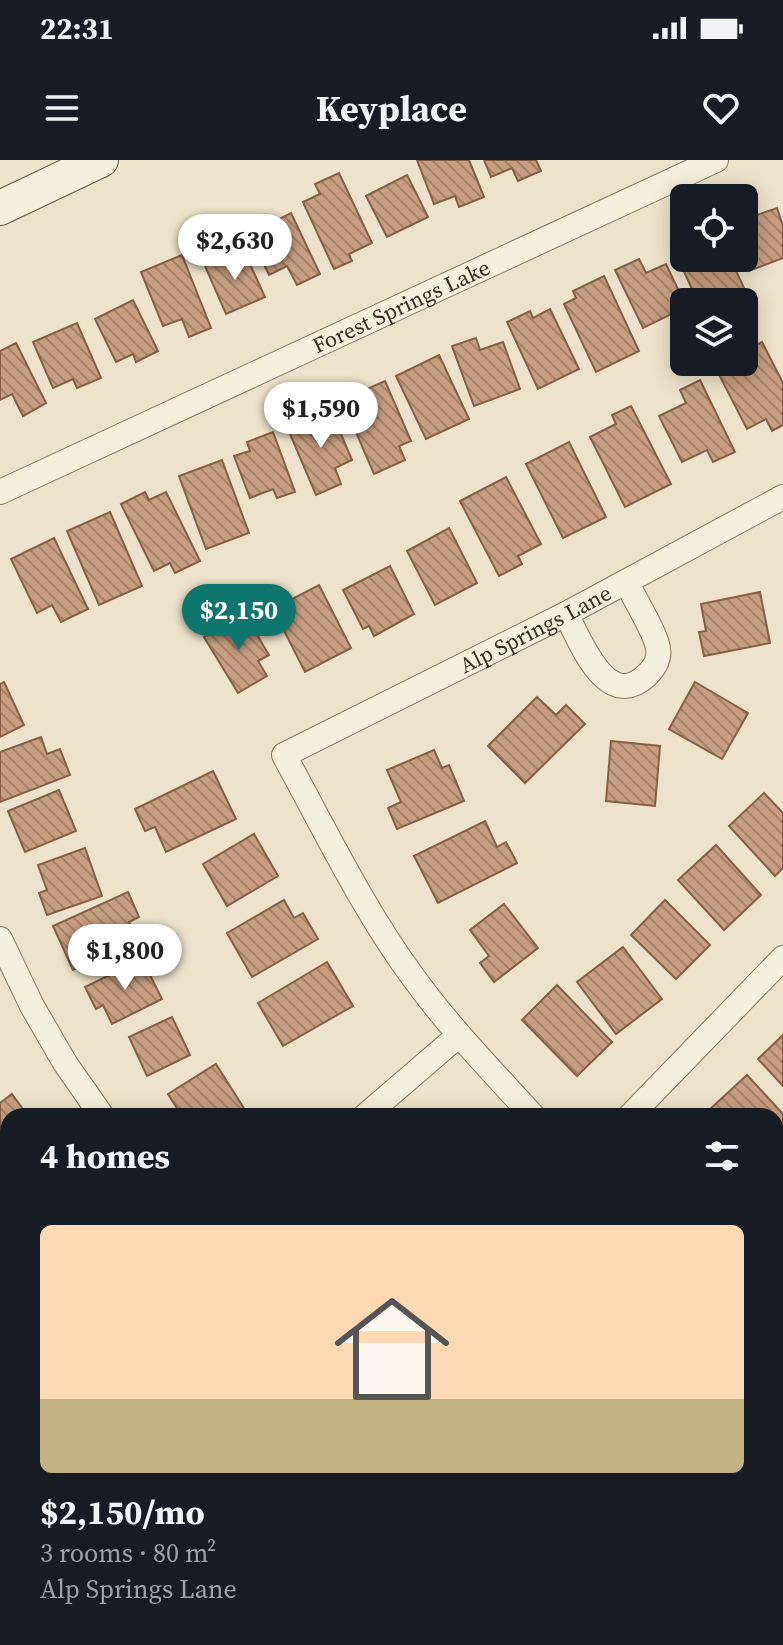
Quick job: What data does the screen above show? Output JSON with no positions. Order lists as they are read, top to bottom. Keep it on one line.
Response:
{"streets":{"street":["Forest Springs Lake","Alp Springs Lane"]},"page":{"status":"22:31","header":"Keyplace","price":["$2,630","$1,590","$2,150","$1,800"],"heading":"4 homes","list":[{"name":"$2,150/mo","note":"3 rooms · 80 m² · Alp Springs Lane"}]}}
